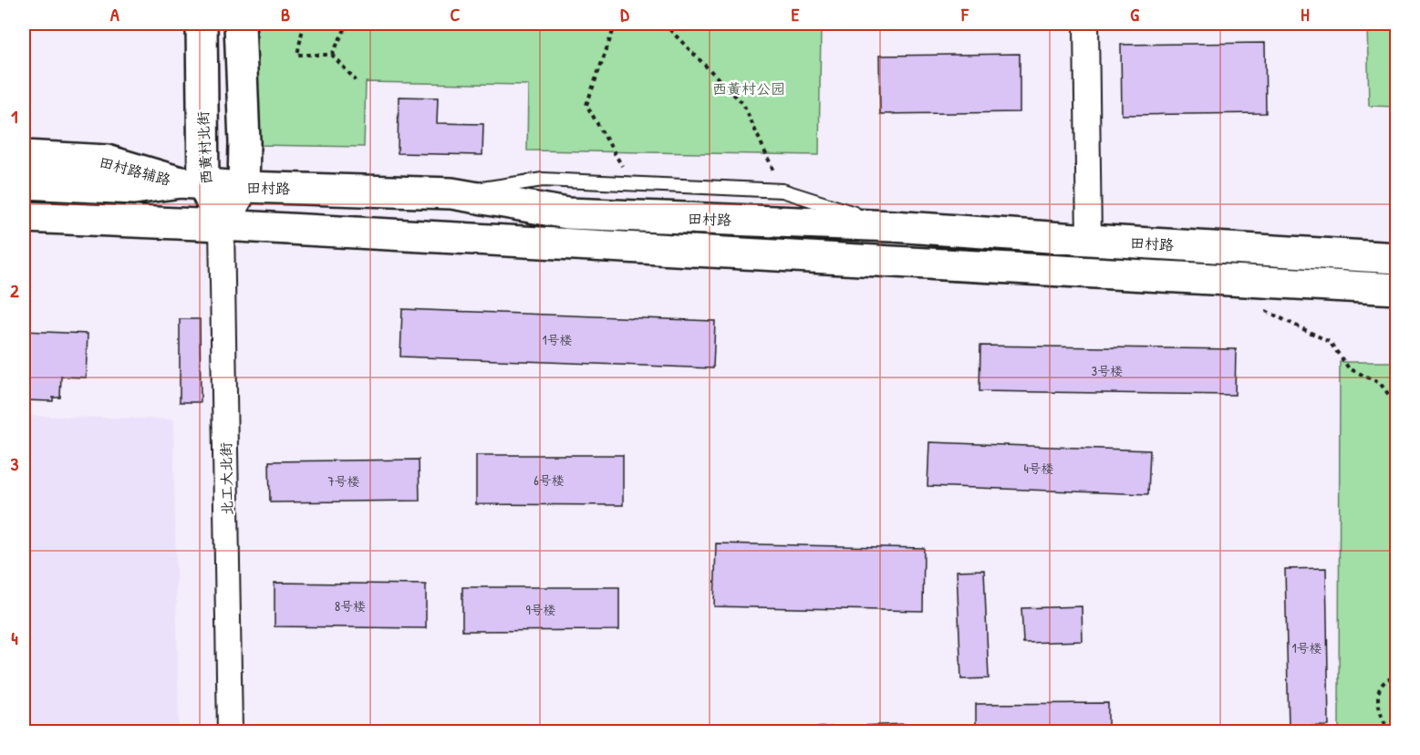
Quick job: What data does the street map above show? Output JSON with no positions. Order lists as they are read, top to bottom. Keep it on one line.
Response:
{"streets":{"main road":["西黄村北街","田村路辅路","田村路"],"street":["北工大北街"]},"crossings":[["西黄村北街","田村路辅路"],["西黄村北街","田村路"],["西黄村北街","北工大北街"],["田村路辅路","田村路"]],"parks":["西黄村公园"],"house_numbers":["1号楼","3号楼","4号楼","6号楼","7号楼","8号楼","9号楼","1号楼"],"grid":{"columns":["A","B","C","D","E","F","G","H"],"rows":["1","2","3","4"]}}
